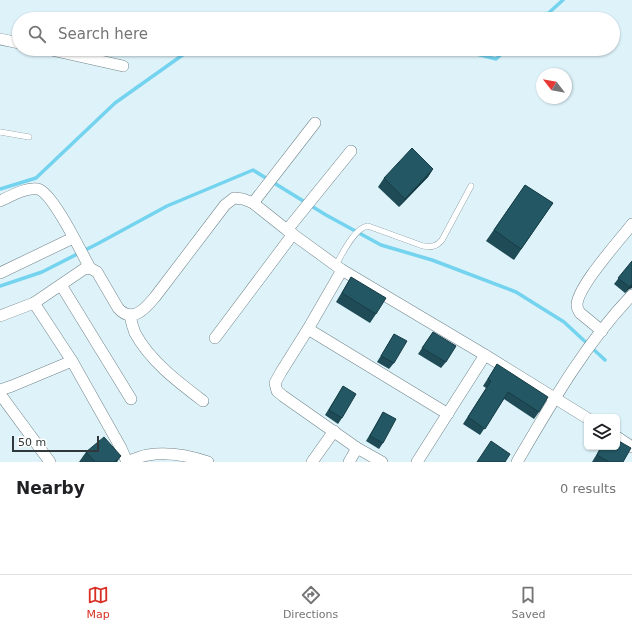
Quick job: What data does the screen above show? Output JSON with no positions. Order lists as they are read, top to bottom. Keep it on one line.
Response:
{"scale_bar":"50 m","north":"top left","page":{"search":"Search here","scale":"50 m","heading":["Nearby","0 results"],"nav":["Map","Directions","Saved"]}}
